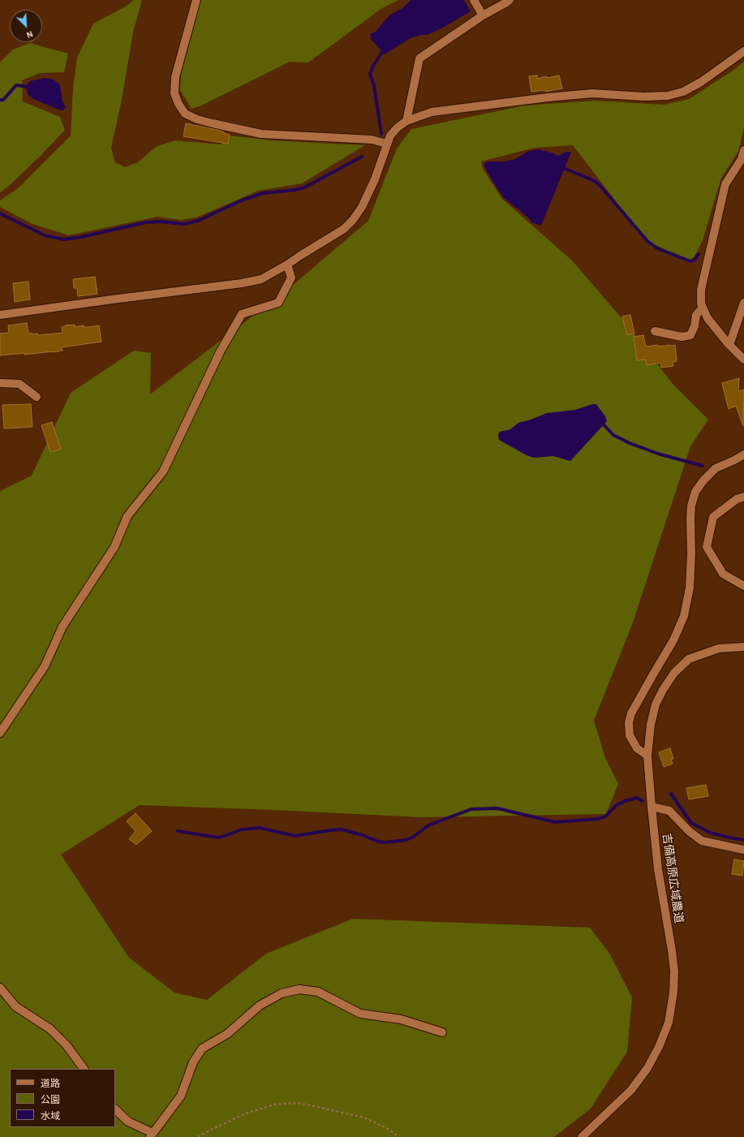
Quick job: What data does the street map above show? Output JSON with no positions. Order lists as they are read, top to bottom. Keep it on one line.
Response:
{"streets":{"street":["吉備高原広域農道"]},"legend":["道路","公園","水域"],"north":"bottom right"}
